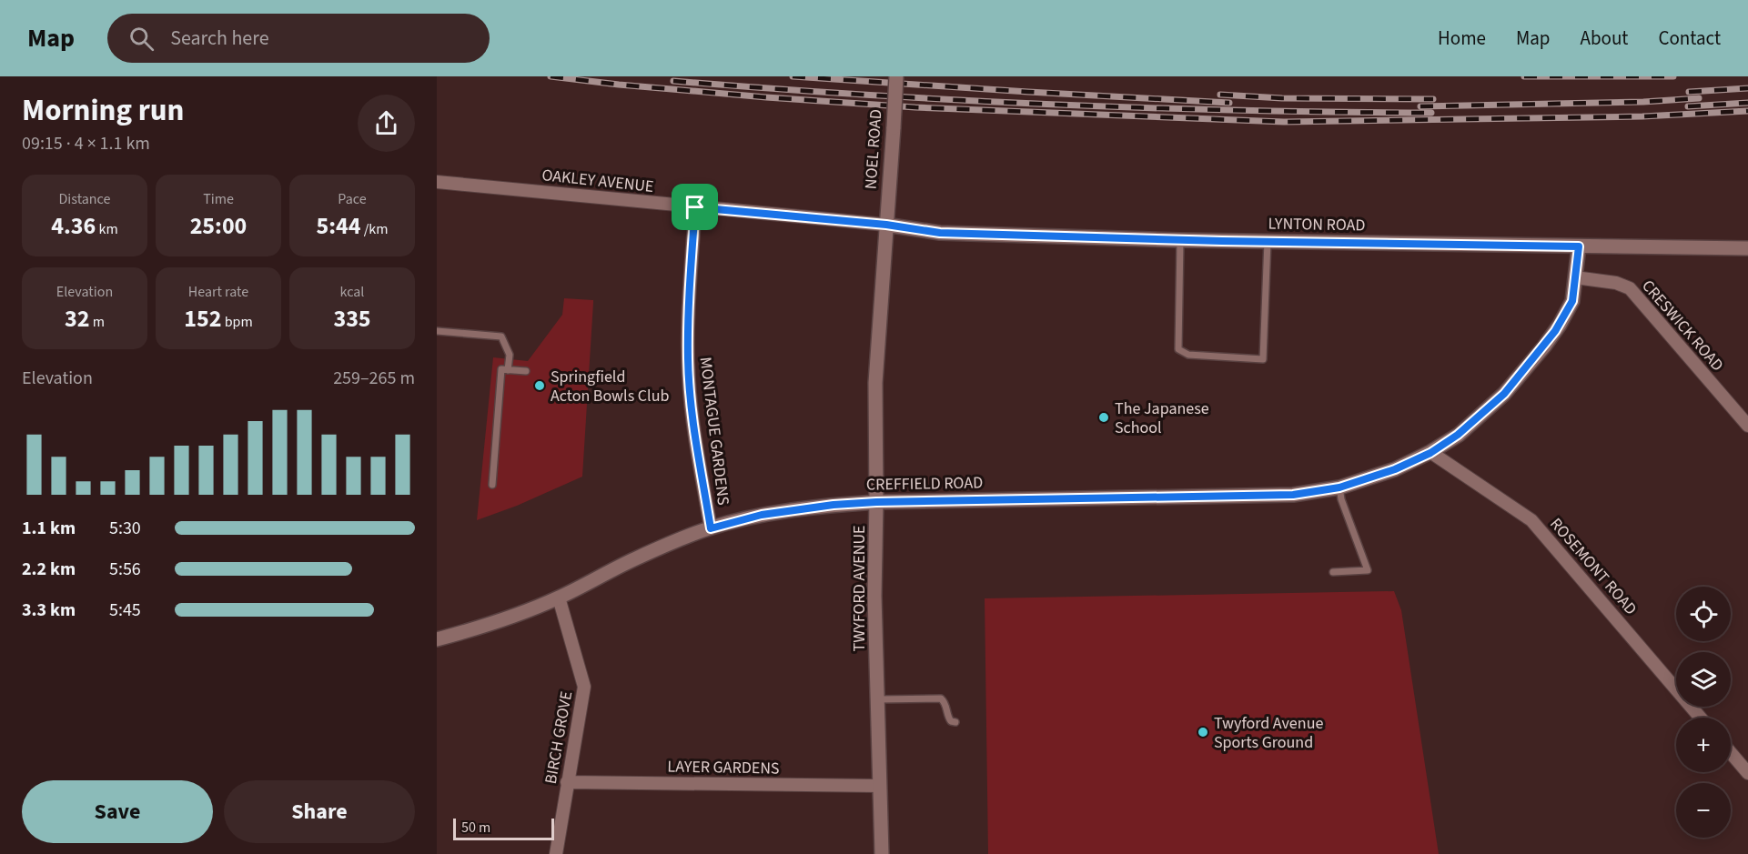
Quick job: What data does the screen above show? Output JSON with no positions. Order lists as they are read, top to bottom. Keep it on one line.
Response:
{"streets":{"street":["NOEL ROAD","OAKLEY AVENUE","LYNTON ROAD","CRESWICK ROAD","MONTAGUE GARDENS","CREFFIELD ROAD","ROSEMONT ROAD","TWYFORD AVENUE","BIRCH GROVE","LAYER GARDENS"]},"crossings":[["NOEL ROAD","OAKLEY AVENUE"],["NOEL ROAD","LYNTON ROAD"],["NOEL ROAD","TWYFORD AVENUE"],["OAKLEY AVENUE","LYNTON ROAD"],["OAKLEY AVENUE","MONTAGUE GARDENS"],["OAKLEY AVENUE","TWYFORD AVENUE"],["LYNTON ROAD","CREFFIELD ROAD"],["LYNTON ROAD","TWYFORD AVENUE"],["CRESWICK ROAD","CREFFIELD ROAD"],["MONTAGUE GARDENS","CREFFIELD ROAD"],["CREFFIELD ROAD","ROSEMONT ROAD"],["CREFFIELD ROAD","TWYFORD AVENUE"],["CREFFIELD ROAD","BIRCH GROVE"],["TWYFORD AVENUE","LAYER GARDENS"],["BIRCH GROVE","LAYER GARDENS"]],"places":["Springfield Acton Bowls Club","The Japanese School","Twyford Avenue Sports Ground"],"scale_bar":"50 m","page":{"header":"Map","search":"Search here","nav":["Home","Map","About","Contact"],"heading":["Morning run","09:15 · 4 × 1.1 km"],"stats":[["Distance","4.36 km"],["Time","25:00"],["Pace","5:44 /km"],["Elevation","32 m"],["Heart rate","152 bpm"],["kcal","335"]],"chart":["Elevation","259–265 m"],"list":[{"name":"1.1 km","note":"5:30"},{"name":"2.2 km","note":"5:56"},{"name":"3.3 km","note":"5:45"}],"map_buttons":["+","−"],"buttons":["Save","Share"],"scale":"50 m"}}
